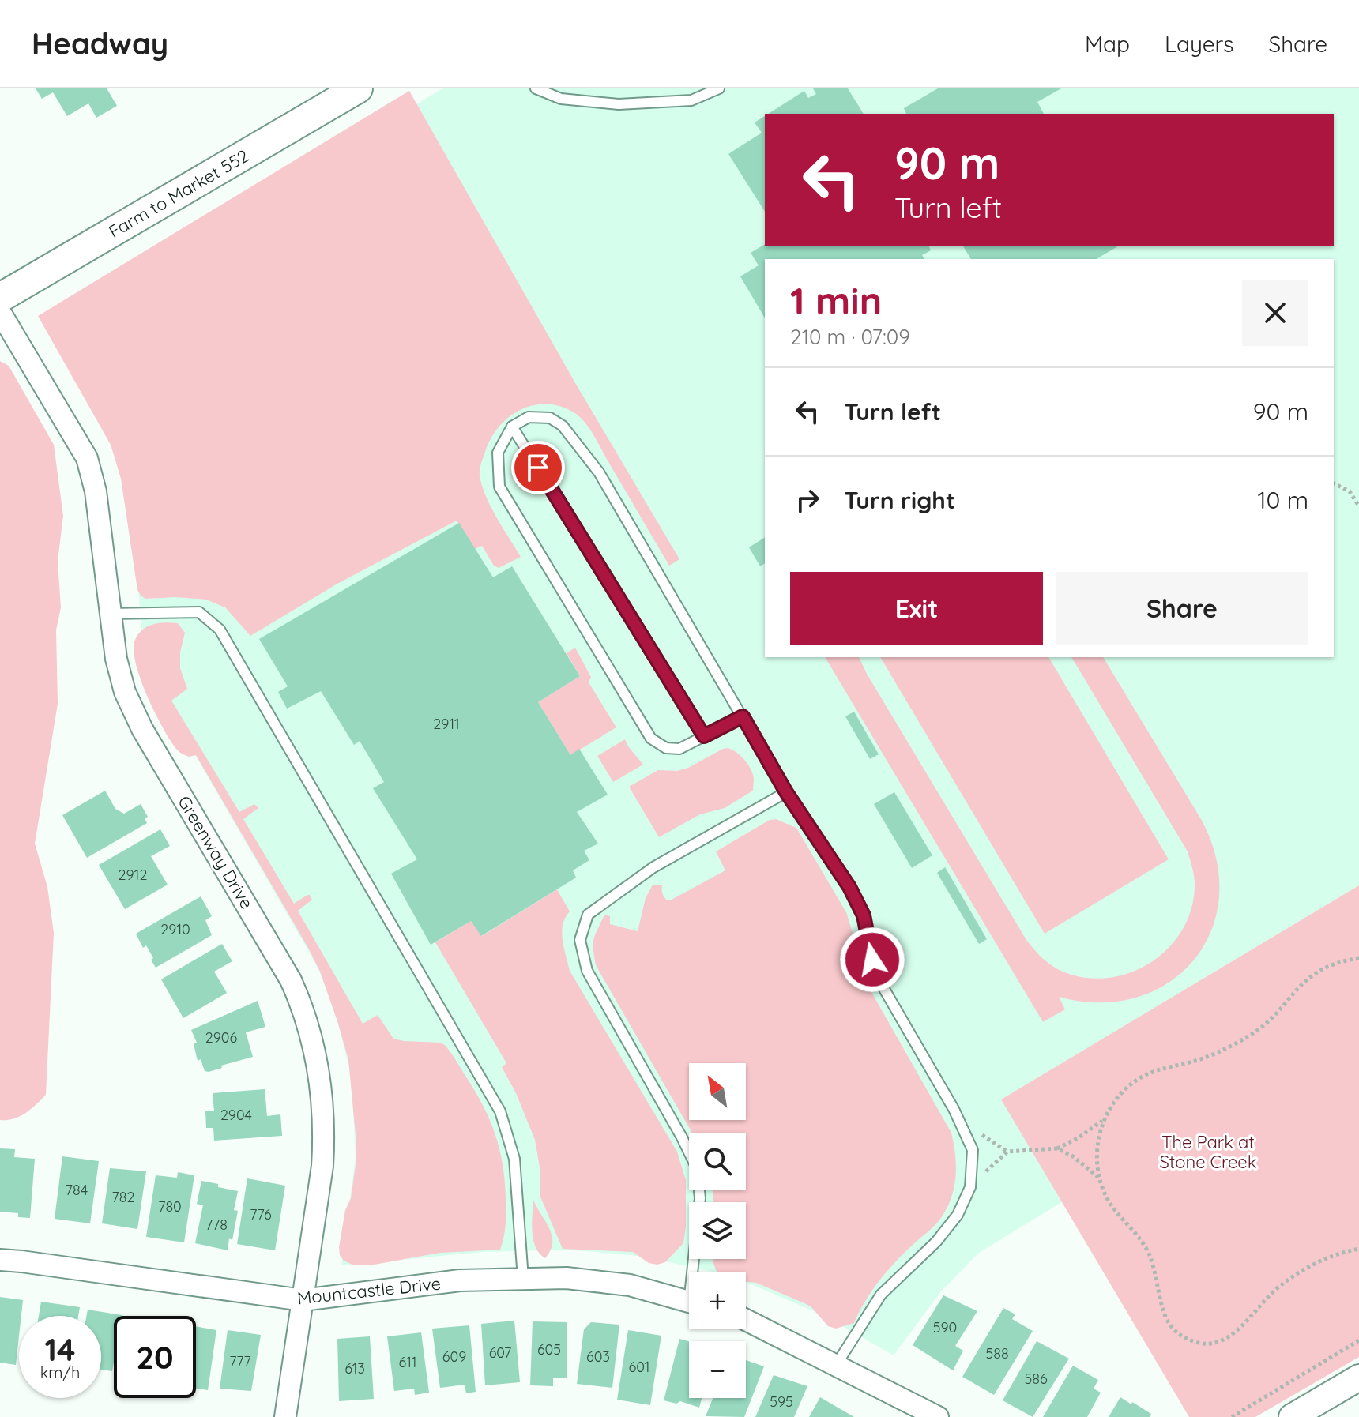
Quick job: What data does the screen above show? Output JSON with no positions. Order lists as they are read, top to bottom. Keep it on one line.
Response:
{"streets":{"main road":["Farm to Market 552"],"street":["Greenway Drive","Mountcastle Drive"]},"crossings":[["Greenway Drive","Mountcastle Drive"]],"parks":["The Park at Stone Creek"],"house_numbers":["2911","2912","2910","2906","2904","784","782","780","776","778","590","605","607","588","609","603","777","611","601","613","586","595"],"north":"top left","page":{"header":"Headway","nav":["Map","Layers","Share"],"turn":["90 m","Turn left"],"heading":["1 min","210 m · 07:09"],"list":[{"name":"Turn left","value":"90 m"},{"name":"Turn right","value":"10 m"}],"buttons":["Exit","Share"],"map_buttons":["+","−"],"speed":"14 km/h","limit":"20"}}
